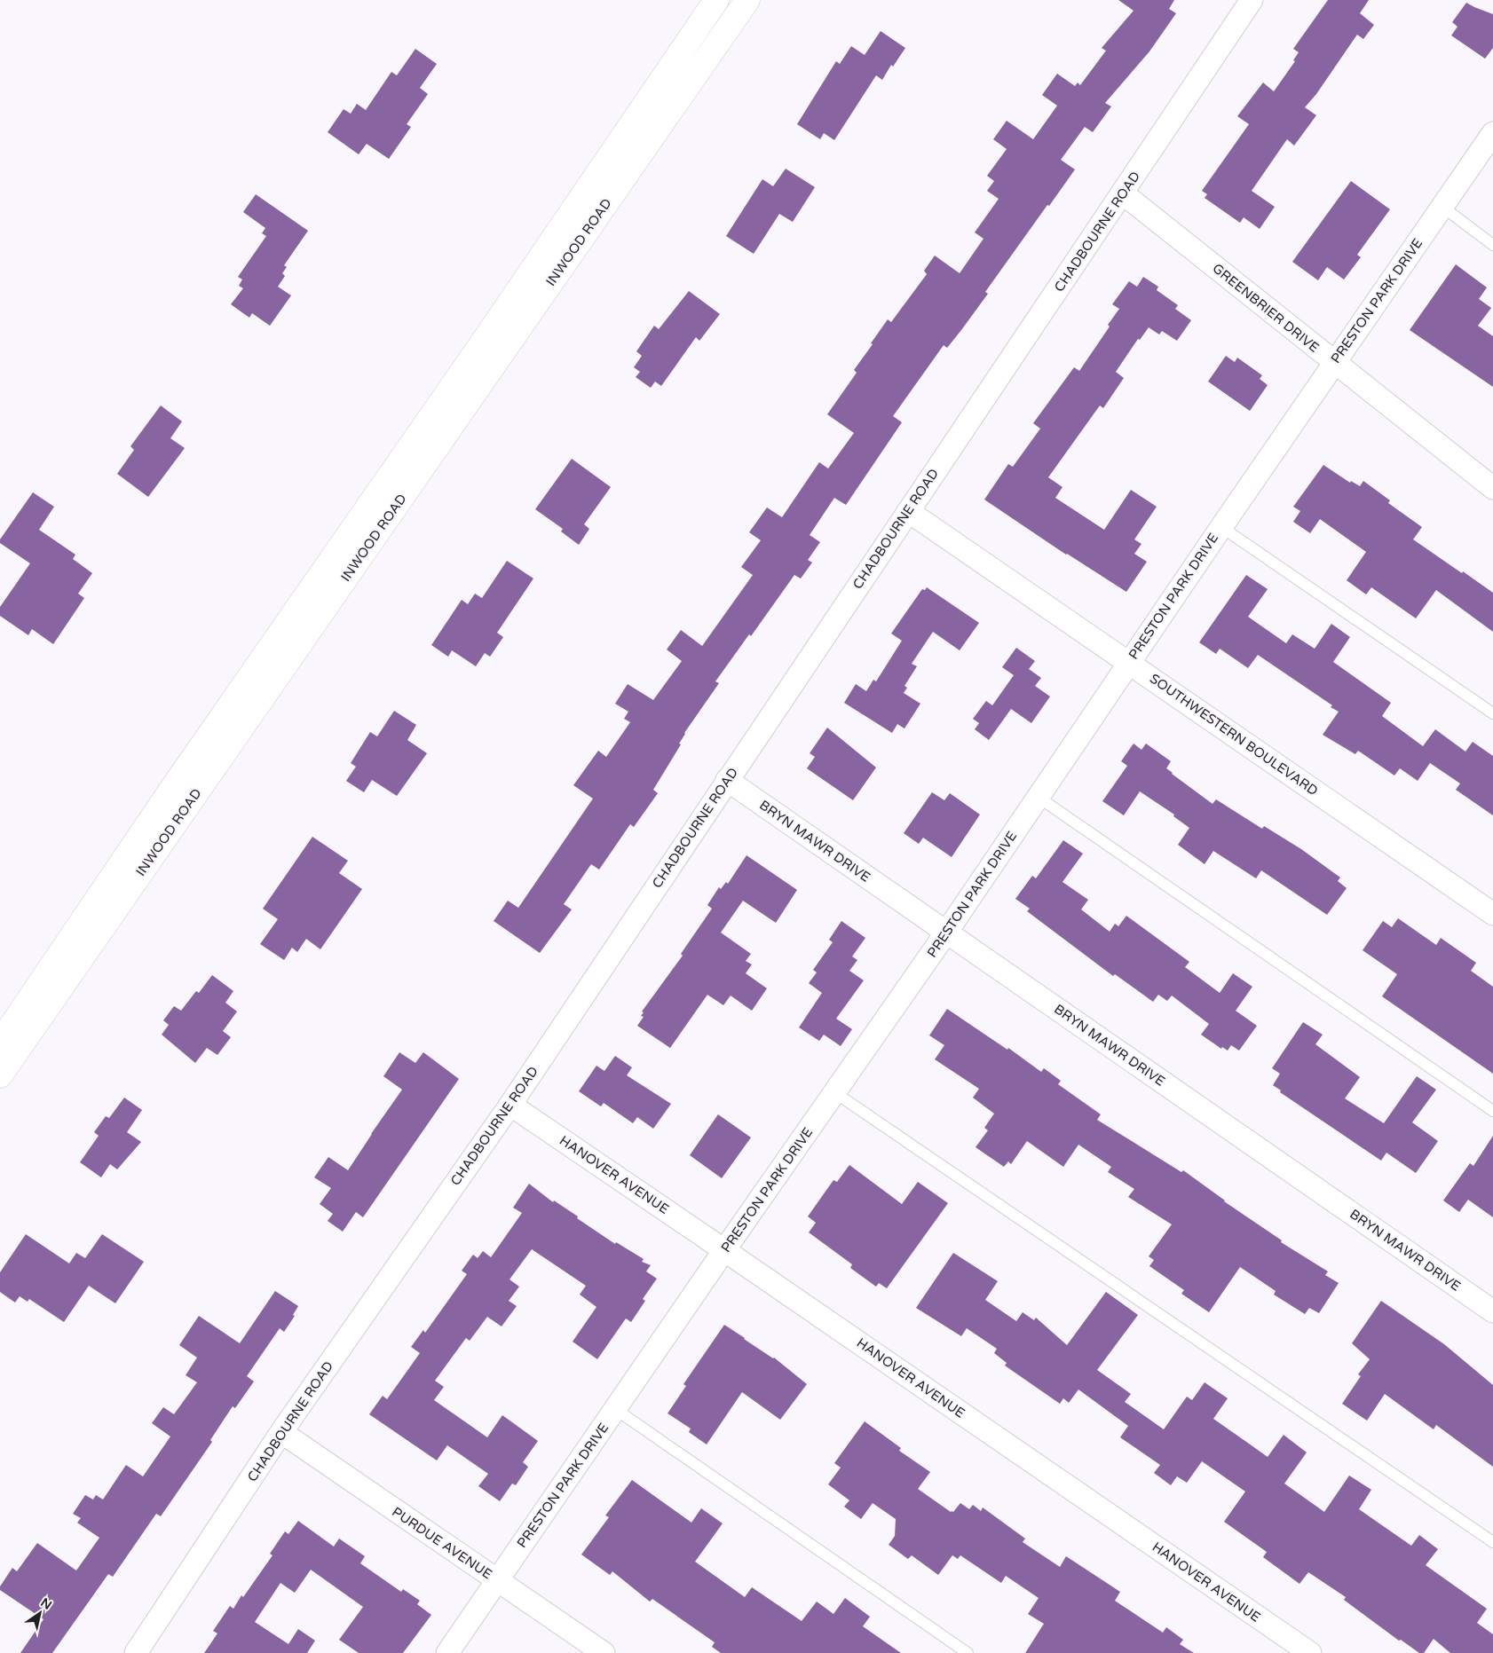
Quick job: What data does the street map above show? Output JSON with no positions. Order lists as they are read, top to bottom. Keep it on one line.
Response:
{"streets":{"main road":["INWOOD ROAD"],"street":["CHADBOURNE ROAD","PRESTON PARK DRIVE","GREENBRIER DRIVE","SOUTHWESTERN BOULEVARD","BRYN MAWR DRIVE","HANOVER AVENUE","PURDUE AVENUE"]},"crossings":[["CHADBOURNE ROAD","GREENBRIER DRIVE"],["CHADBOURNE ROAD","SOUTHWESTERN BOULEVARD"],["CHADBOURNE ROAD","BRYN MAWR DRIVE"],["CHADBOURNE ROAD","HANOVER AVENUE"],["CHADBOURNE ROAD","PURDUE AVENUE"],["PRESTON PARK DRIVE","GREENBRIER DRIVE"],["PRESTON PARK DRIVE","SOUTHWESTERN BOULEVARD"],["PRESTON PARK DRIVE","BRYN MAWR DRIVE"],["PRESTON PARK DRIVE","HANOVER AVENUE"],["PRESTON PARK DRIVE","PURDUE AVENUE"]],"north":"top right"}
